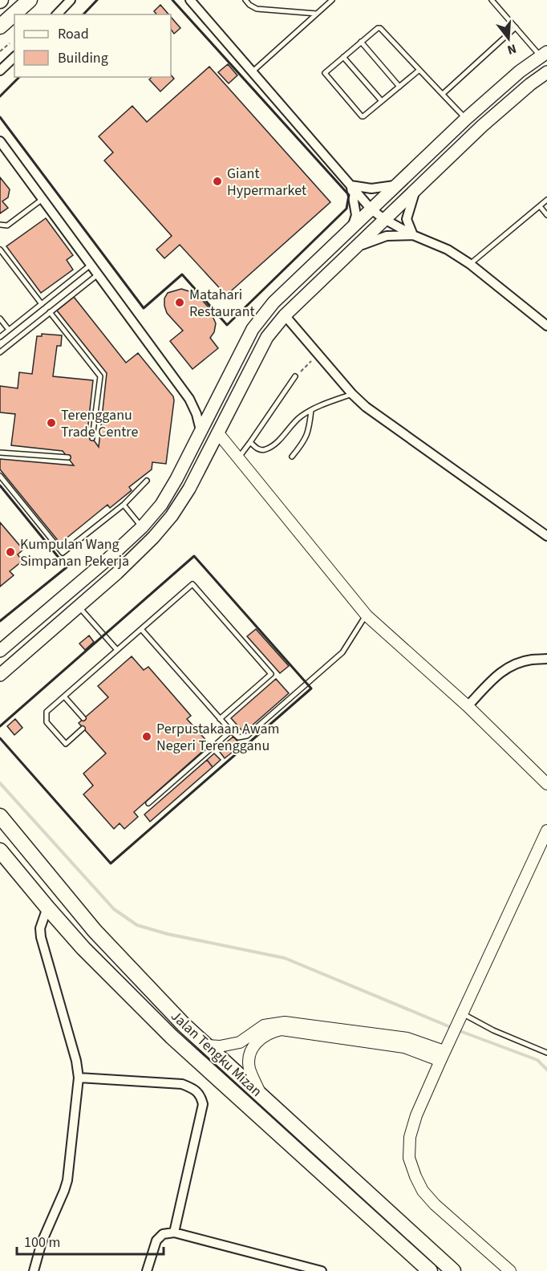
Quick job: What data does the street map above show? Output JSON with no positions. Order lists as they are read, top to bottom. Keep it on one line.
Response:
{"streets":{"highway":["Jalan Tengku Mizan"]},"places":["Giant Hypermarket","Matahari Restaurant","Terengganu Trade Centre","Kumpulan Wang Simpanan Pekerja","Perpustakaan Awam Negeri Terengganu"],"legend":["Road","Building"],"scale_bar":"100 m","north":"bottom"}
